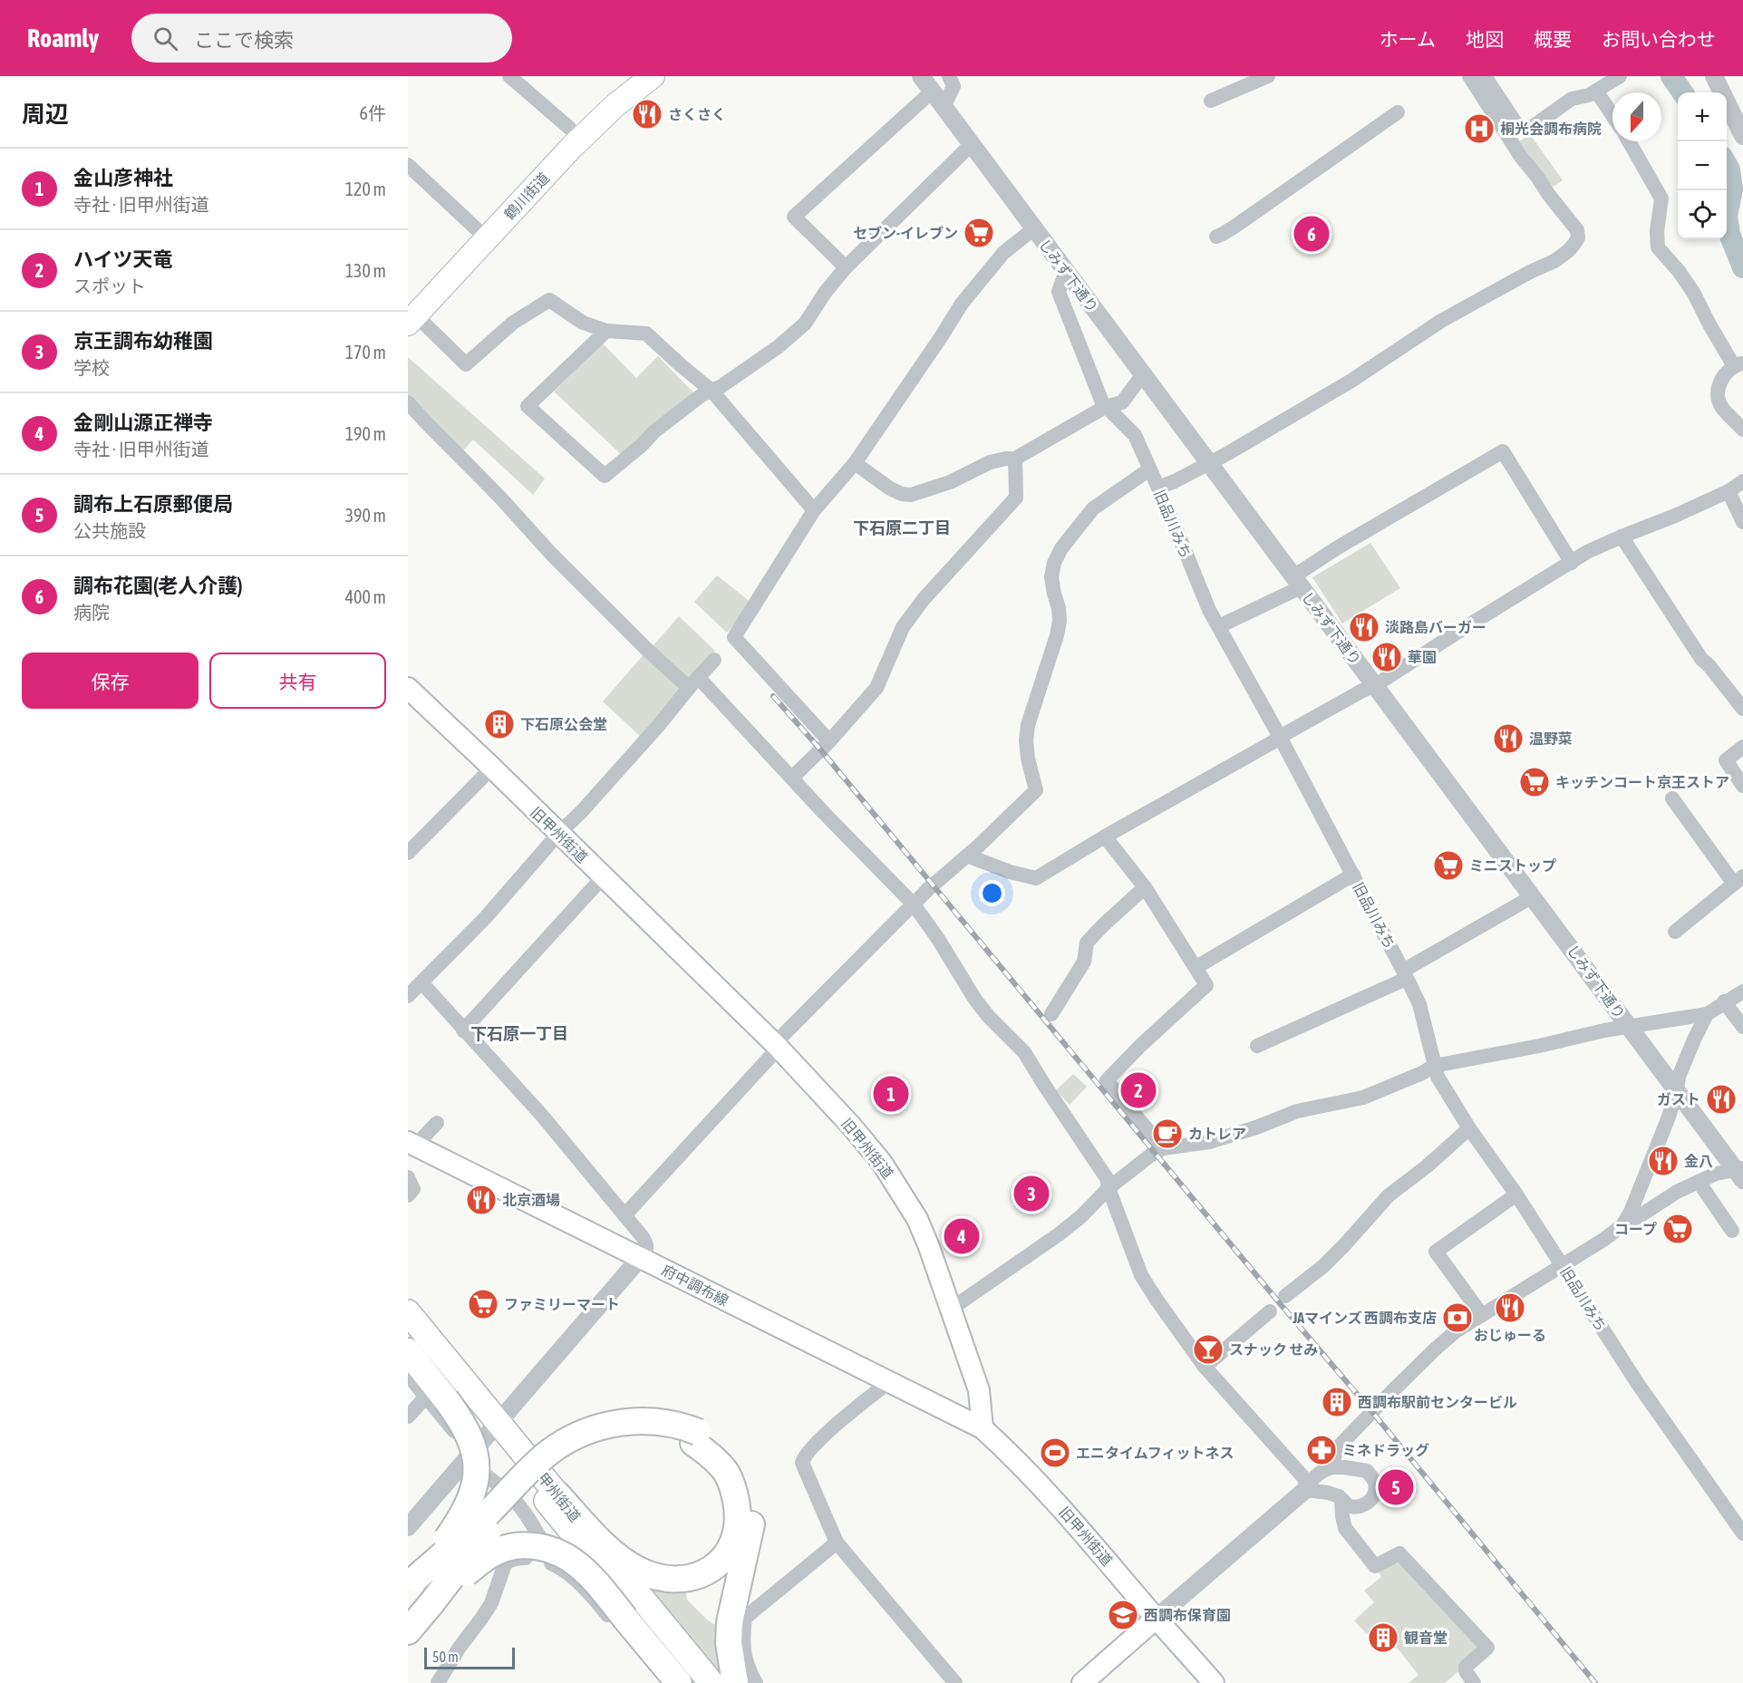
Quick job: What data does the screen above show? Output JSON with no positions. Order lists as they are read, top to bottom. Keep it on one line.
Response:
{"streets":{"highway":["甲州街道"],"main road":["鶴川街道","旧甲州街道","府中調布線"],"street":["しみず下通り","旧品川みち"]},"crossings":[["しみず下通り","旧品川みち"],["旧甲州街道","府中調布線"]],"districts":["下石原二丁目","下石原一丁目"],"places":{"restaurant":["さくさく","淡路島バーガー","華園","温野菜","ガスト","金八","北京酒場","おじゅーる"],"hospital":["桐光会調布病院"],"supermarket":["セブン-イレブン","キッチンコート京王ストア","ミニストップ","コープ","ファミリーマート"],"building":["下石原公会堂","西調布駅前センタービル","観音堂"],"cafe":["カトレア"],"bank":["JAマインズ 西調布支店"],"bar":["スナック せみ"],"pharmacy":["ミネドラッグ"],"sports":["エニタイムフィットネス"],"school or university":["西調布保育園"]},"scale_bar":"50 m","north":"bottom","page":{"header":"Roamly","search":"ここで検索","nav":["ホーム","地図","概要","お問い合わせ"],"heading":["周辺","6件"],"map_buttons":["+","−"],"list":[{"mark":"1","name":"金山彦神社","note":"寺社 · 旧甲州街道","value":"120 m"},{"mark":"2","name":"ハイツ天竜","note":"スポット","value":"130 m"},{"mark":"3","name":"京王調布幼稚園","note":"学校","value":"170 m"},{"mark":"4","name":"金剛山源正禅寺","note":"寺社 · 旧甲州街道","value":"190 m"},{"mark":"5","name":"調布上石原郵便局","note":"公共施設","value":"390 m"},{"mark":"6","name":"調布花園(老人介護)","note":"病院","value":"400 m"}],"pins":["6","2","1","3","4","5"],"buttons":["保存","共有"],"scale":"50 m"}}
